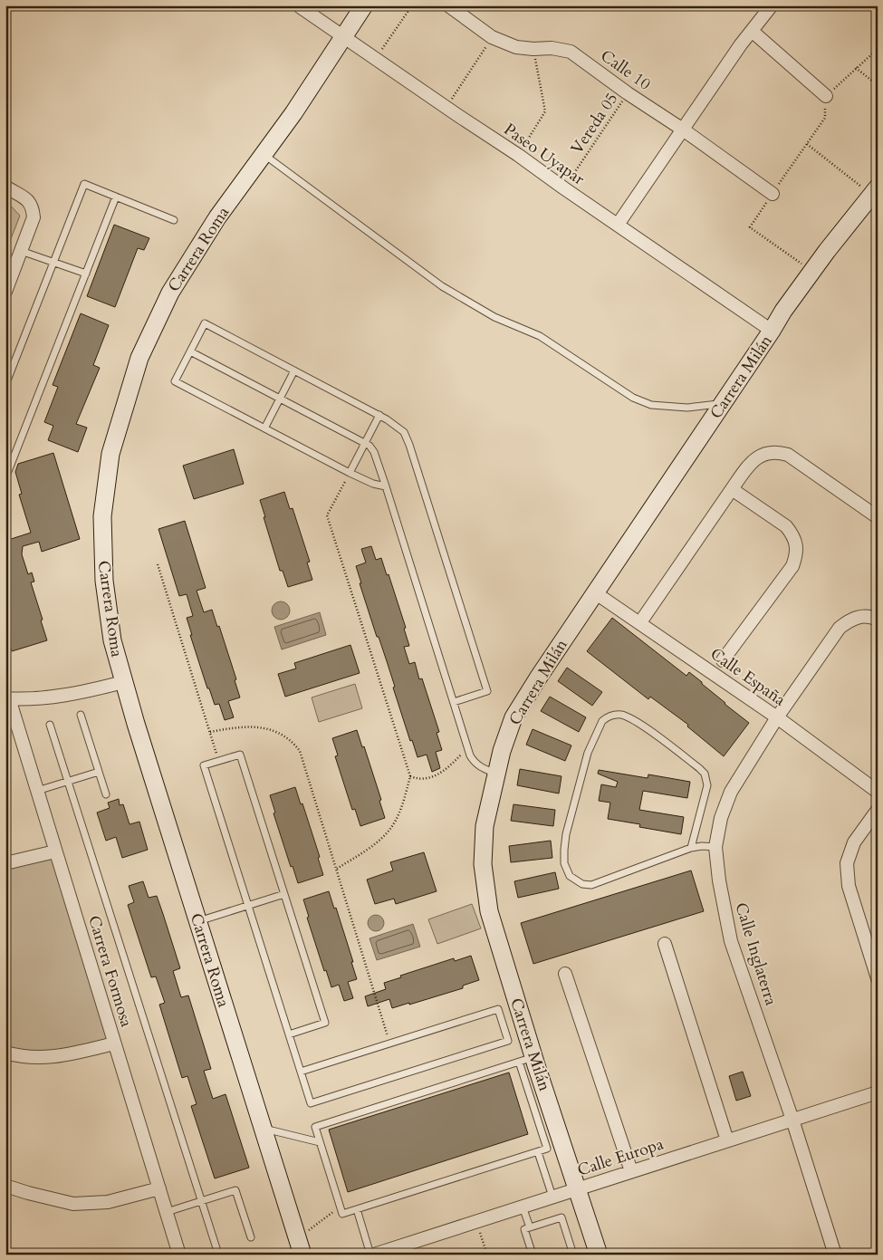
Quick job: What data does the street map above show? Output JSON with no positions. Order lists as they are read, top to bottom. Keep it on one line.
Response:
{"streets":{"street":["Calle 10","Paseo Uyapar","Carrera Roma","Carrera Milán","Calle España","Calle Inglaterra","Carrera Formosa","Calle Europa"],"path":["Vereda 05"]},"crossings":[["Calle 10","Vereda 05"],["Vereda 05","Paseo Uyapar"],["Paseo Uyapar","Carrera Roma"],["Paseo Uyapar","Carrera Milán"],["Carrera Milán","Calle España"],["Carrera Milán","Calle Europa"],["Calle España","Calle Inglaterra"],["Calle Inglaterra","Calle Europa"]]}
